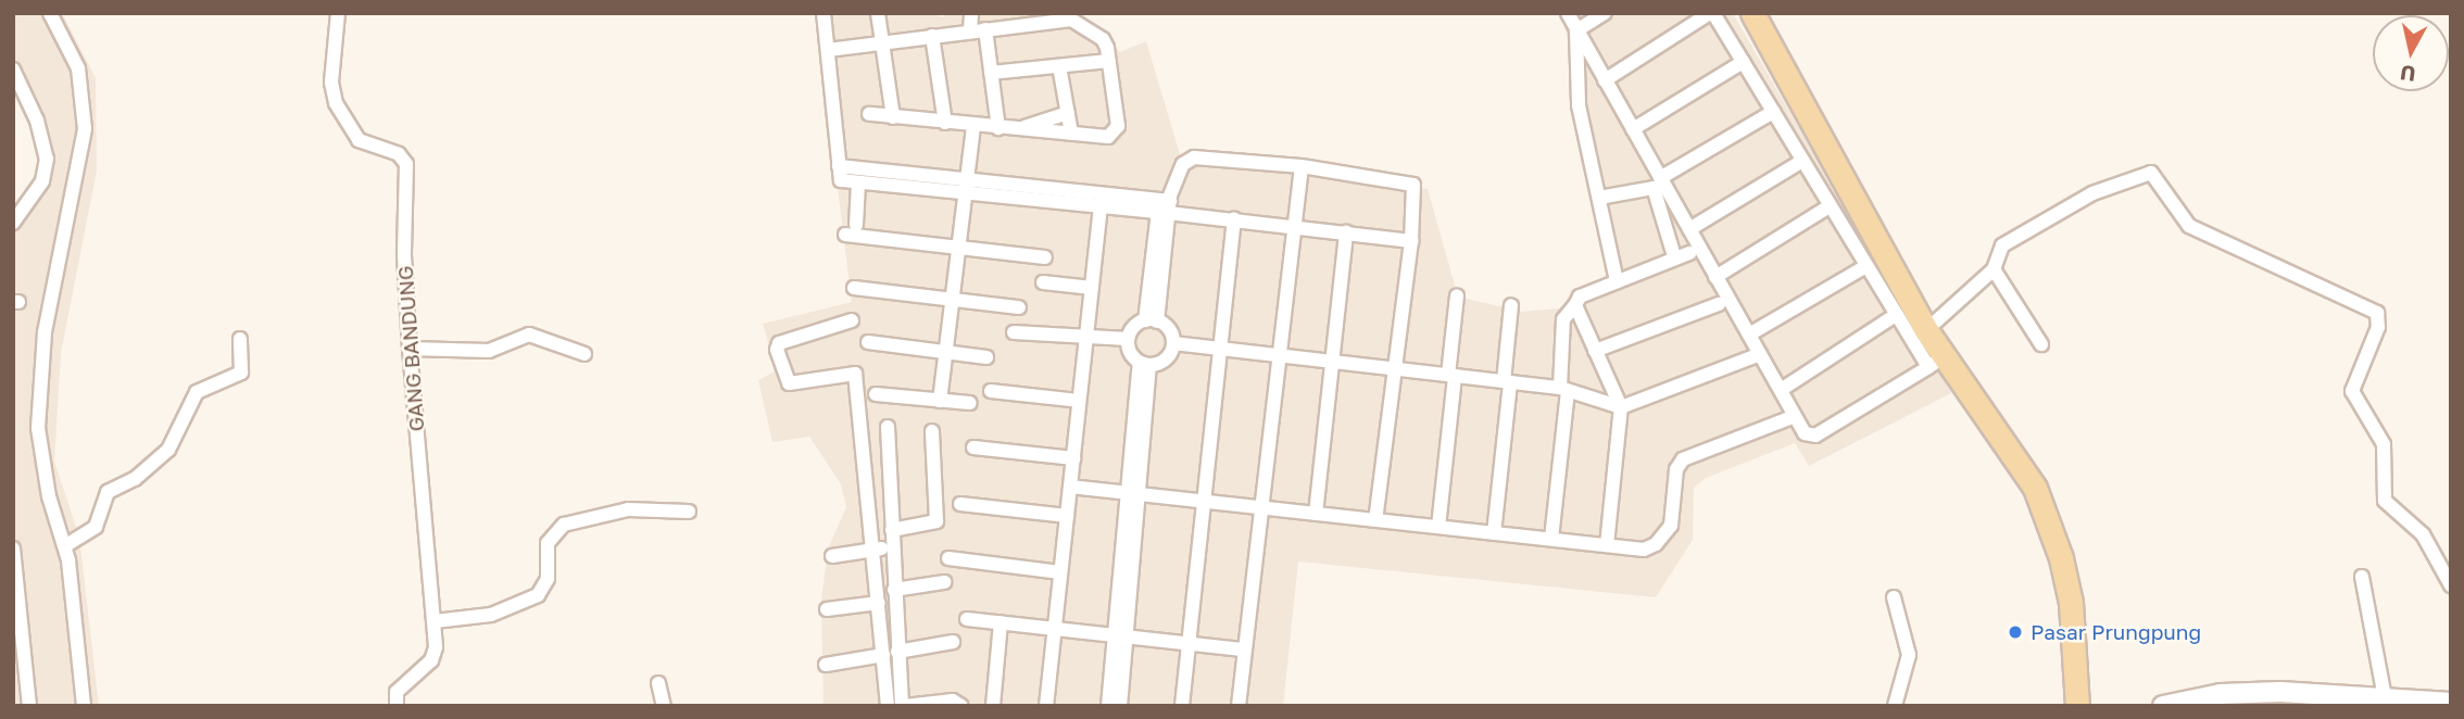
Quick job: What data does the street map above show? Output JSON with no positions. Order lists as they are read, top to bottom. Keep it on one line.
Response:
{"streets":{"street":["GANG BANDUNG"]},"places":["Pasar Prungpung"],"north":"bottom"}
